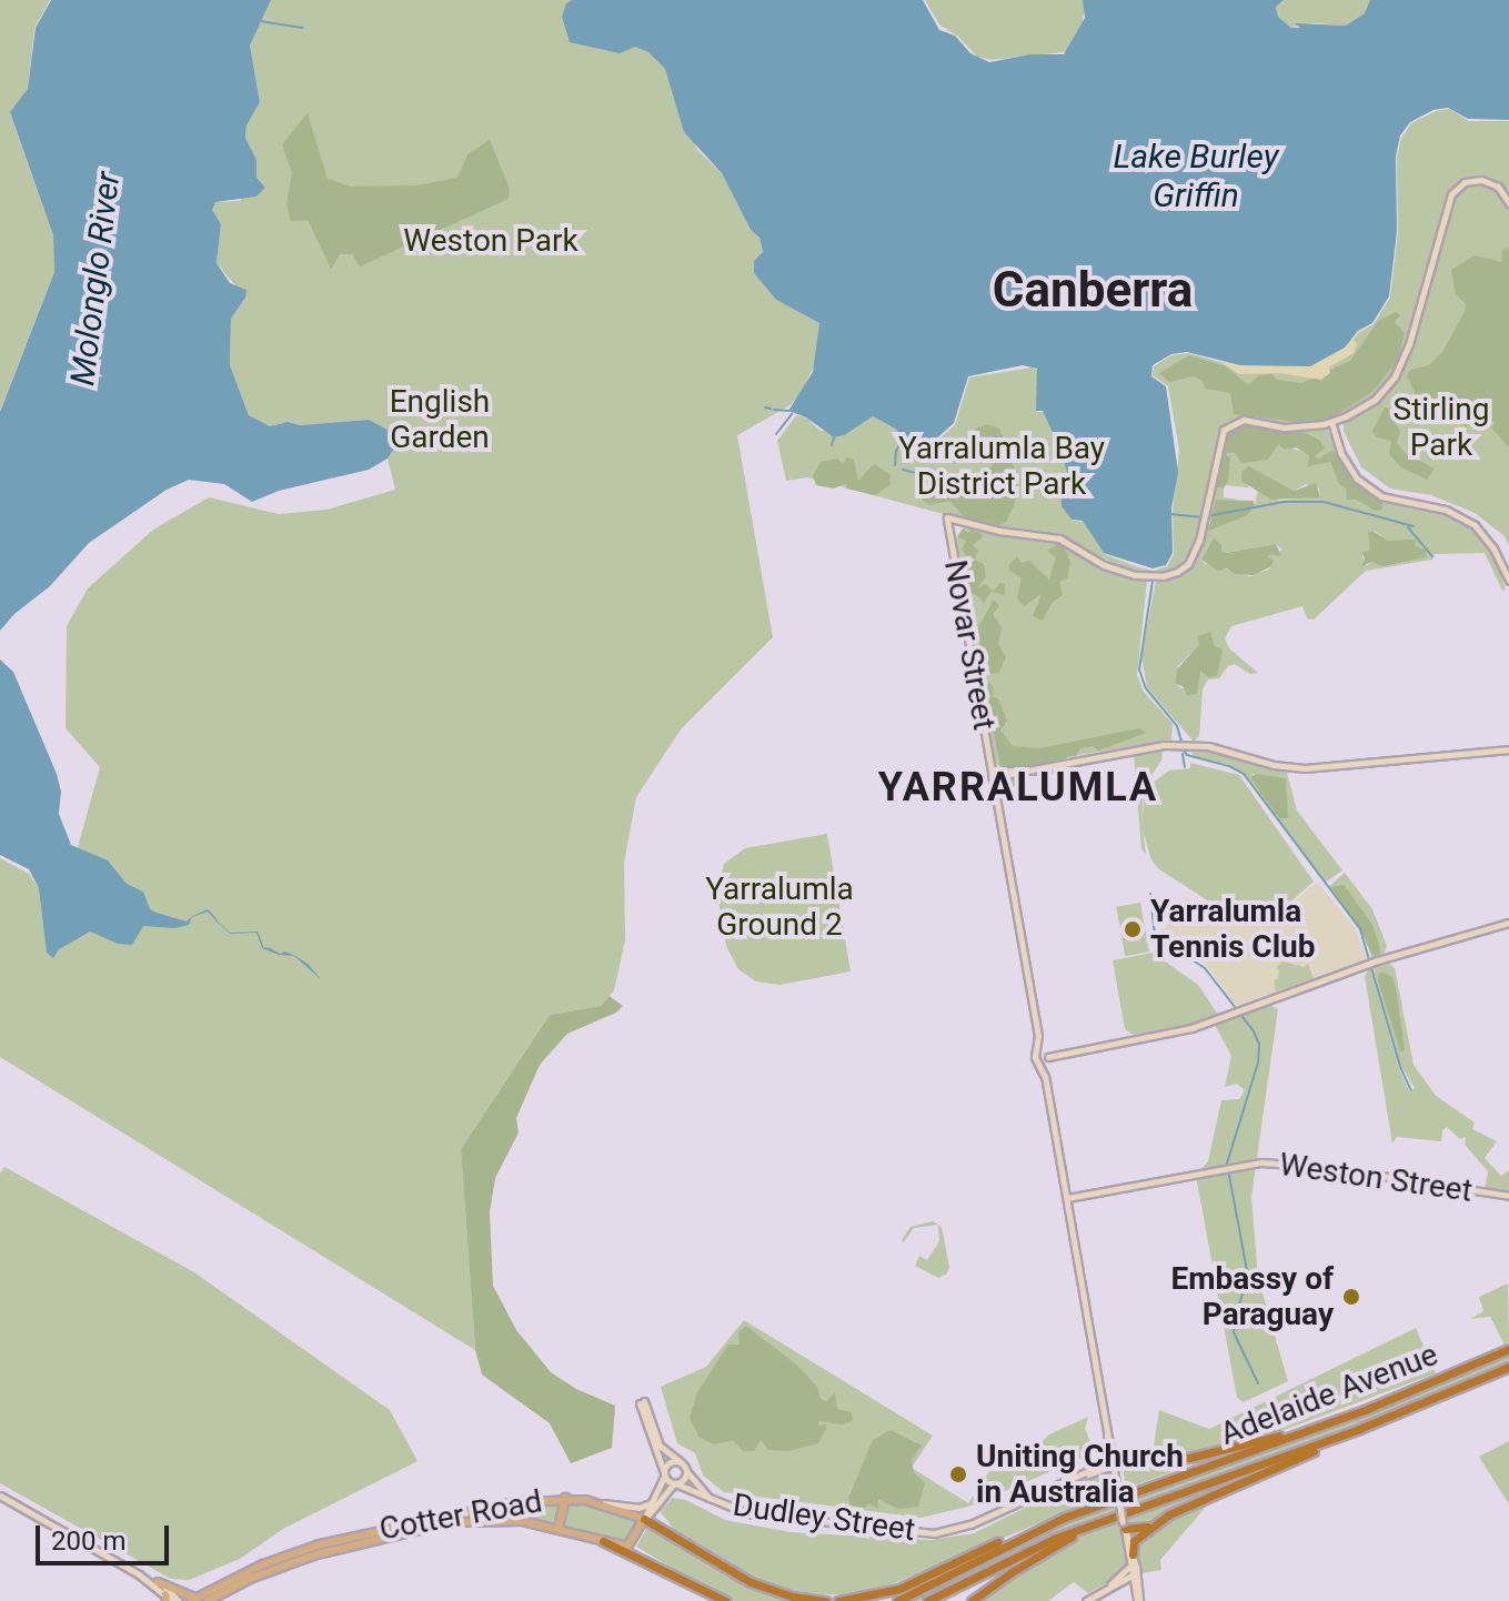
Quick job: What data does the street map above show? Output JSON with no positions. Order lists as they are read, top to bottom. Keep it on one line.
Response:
{"streets":{"highway":["Adelaide Avenue"],"main road":["Novar Street","Weston Street","Cotter Road","Dudley Street"]},"crossings":[["Novar Street","Weston Street"],["Novar Street","Adelaide Avenue"],["Novar Street","Dudley Street"]],"districts":["Canberra","YARRALUMLA"],"water":["Lake Burley Griffin","Molonglo River"],"parks":["Weston Park","English Garden","Stirling Park","Yarralumla Bay District Park","Yarralumla Ground 2"],"places":["Yarralumla Tennis Club","Embassy of Paraguay","Uniting Church in Australia"],"scale_bar":"200 m"}
